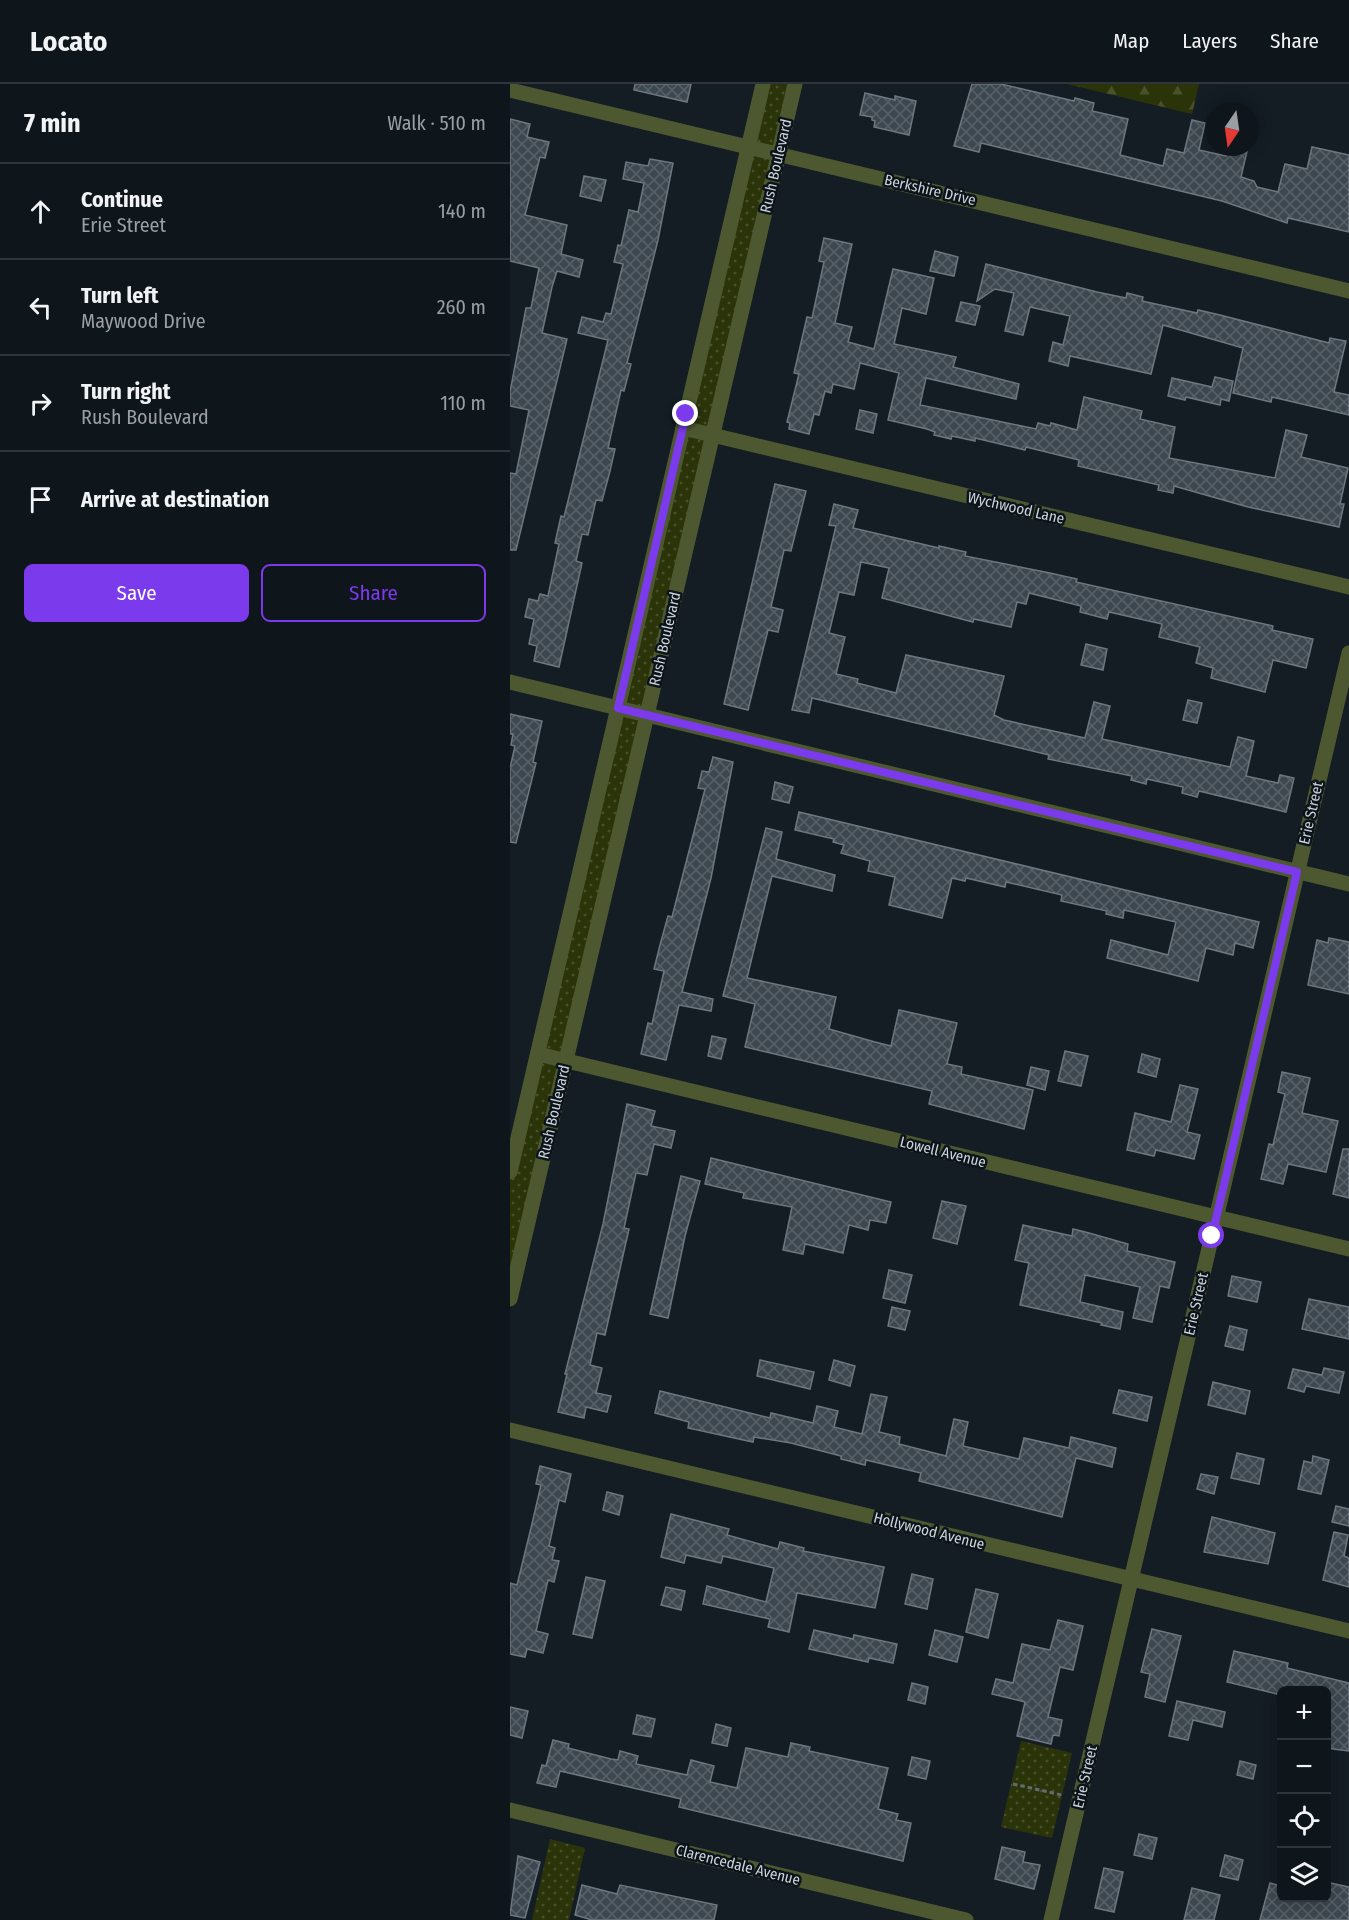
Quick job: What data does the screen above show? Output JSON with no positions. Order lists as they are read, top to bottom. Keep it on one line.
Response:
{"streets":{"street":["Rush Boulevard","Berkshire Drive","Wychwood Lane","Erie Street","Lowell Avenue","Hollywood Avenue","Clarencedale Avenue"]},"crossings":[["Rush Boulevard","Berkshire Drive"],["Rush Boulevard","Wychwood Lane"],["Rush Boulevard","Lowell Avenue"],["Erie Street","Lowell Avenue"],["Erie Street","Hollywood Avenue"]],"north":"bottom","page":{"header":"Locato","nav":["Map","Layers","Share"],"heading":["7 min","Walk · 510 m"],"list":[["Continue","Erie Street","140 m"],["Turn left","Maywood Drive","260 m"],["Turn right","Rush Boulevard","110 m"],"Arrive at destination"],"buttons":["Save","Share"],"map_buttons":["+","−"]}}
